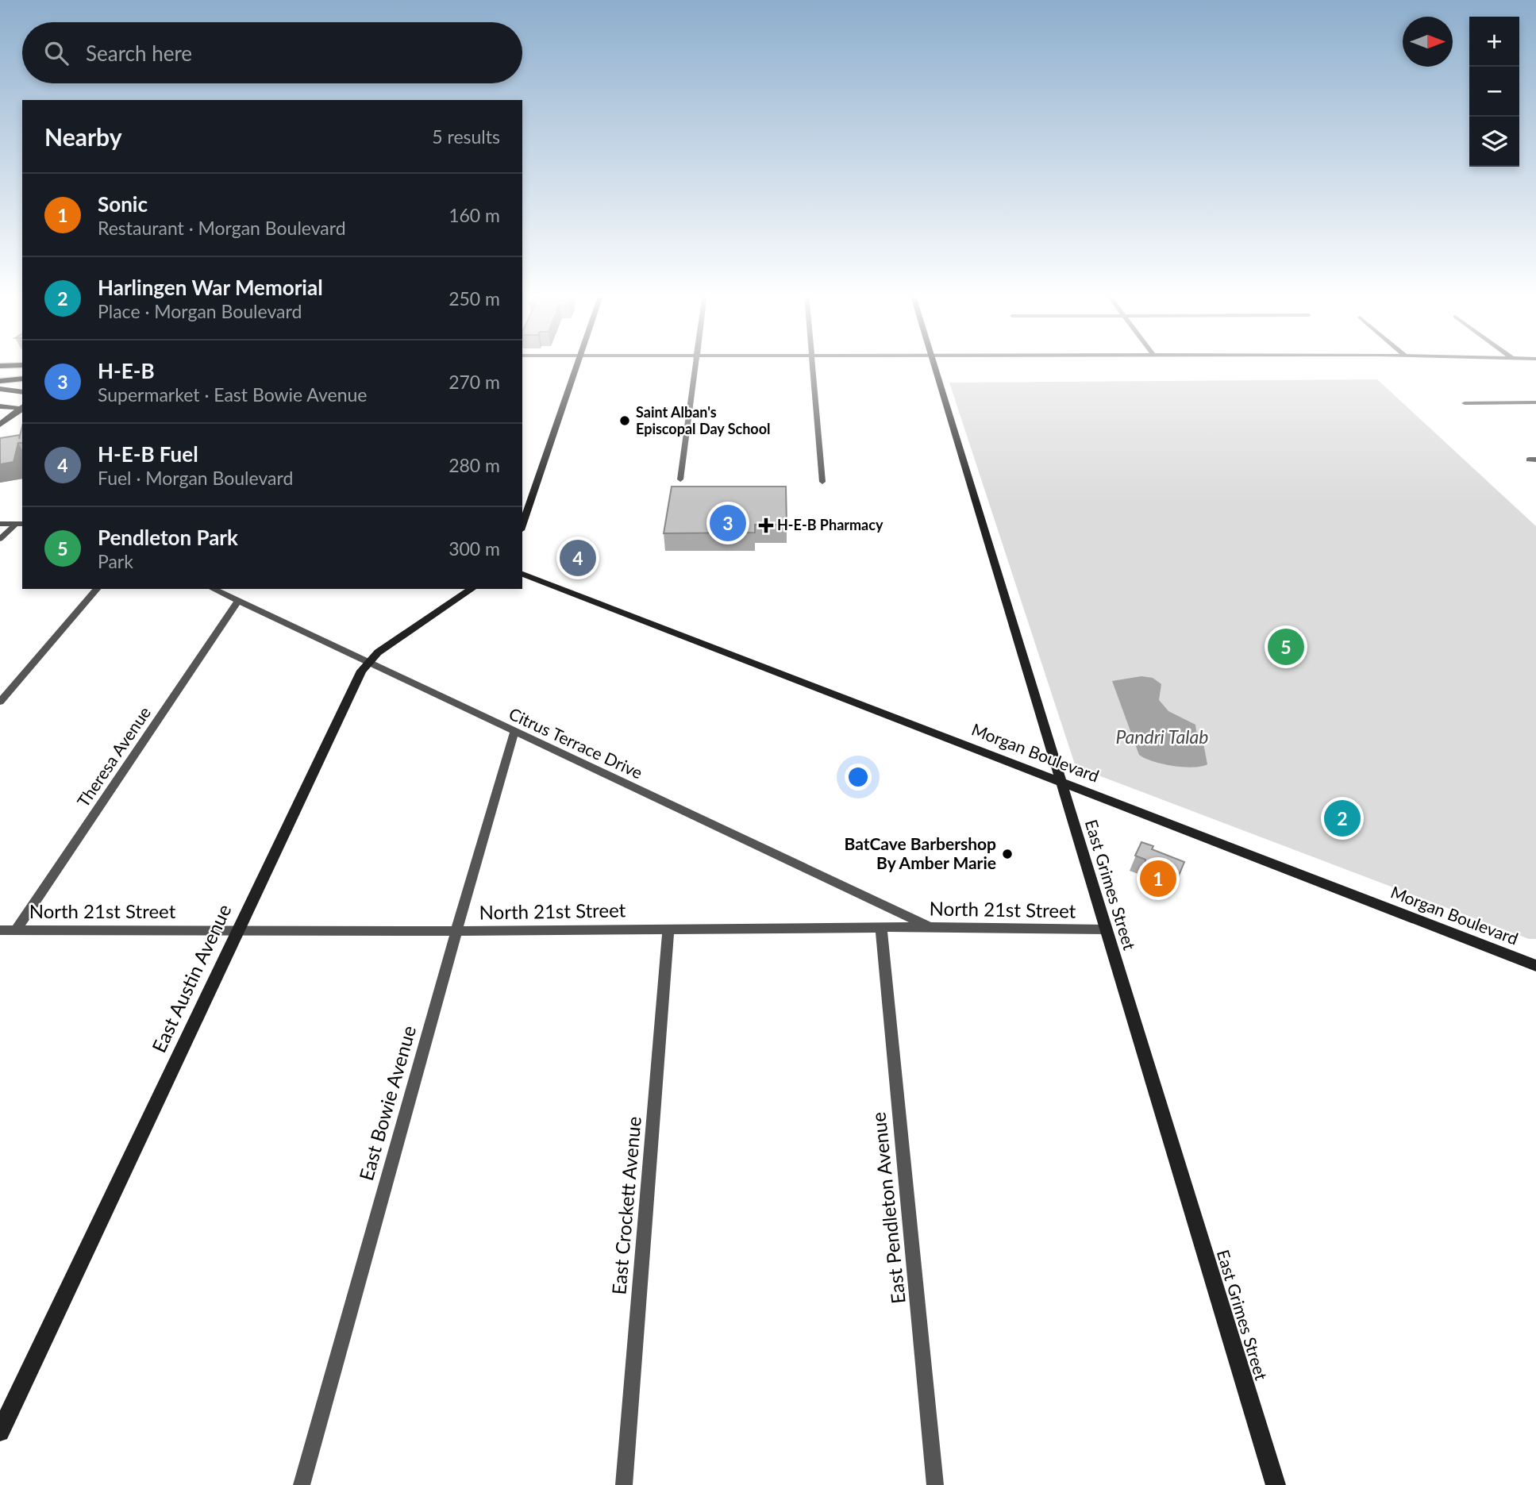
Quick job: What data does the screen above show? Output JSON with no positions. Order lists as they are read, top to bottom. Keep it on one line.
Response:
{"streets":{"street":["Citrus Terrace Drive","Morgan Boulevard","Theresa Avenue","East Grimes Street","North 21st Street","East Austin Avenue","East Bowie Avenue","East Crockett Avenue","East Pendleton Avenue"]},"crossings":[["Citrus Terrace Drive","Theresa Avenue"],["Citrus Terrace Drive","North 21st Street"],["Citrus Terrace Drive","East Austin Avenue"],["Citrus Terrace Drive","East Bowie Avenue"],["Morgan Boulevard","East Grimes Street"],["Theresa Avenue","North 21st Street"],["East Grimes Street","North 21st Street"],["North 21st Street","East Austin Avenue"],["North 21st Street","East Bowie Avenue"],["North 21st Street","East Crockett Avenue"],["North 21st Street","East Pendleton Avenue"]],"water":["Pandri Talab"],"places":{"other":["Saint Alban's Episcopal Day School","BatCave Barbershop By Amber Marie"],"health":["H-E-B Pharmacy"]},"north":"right","page":{"map_buttons":["+","−"],"search":"Search here","heading":["Nearby","5 results"],"list":[{"mark":"1","name":"Sonic","note":"Restaurant · Morgan Boulevard","value":"160 m"},{"mark":"2","name":"Harlingen War Memorial","note":"Place · Morgan Boulevard","value":"250 m"},{"mark":"3","name":"H-E-B","note":"Supermarket · East Bowie Avenue","value":"270 m"},{"mark":"4","name":"H-E-B Fuel","note":"Fuel · Morgan Boulevard","value":"280 m"},{"mark":"5","name":"Pendleton Park","note":"Park","value":"300 m"}],"pins":["3","4","5","2","1"]}}
